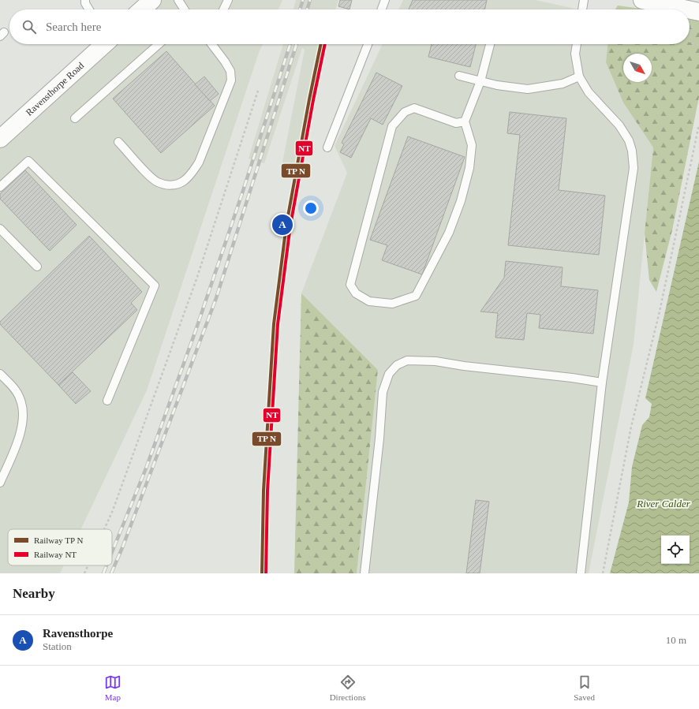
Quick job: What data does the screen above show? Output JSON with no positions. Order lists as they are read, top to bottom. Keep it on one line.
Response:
{"streets":{"street":["Ravensthorpe Road"]},"water":["River Calder"],"lines":["rail line NT"],"legend":["Railway TP N","Railway NT"],"north":"bottom right","page":{"search":"Search here","pins":"A","heading":"Nearby","list":[{"mark":"A","name":"Ravensthorpe","note":"Station","value":"10 m"}],"nav":["Map","Directions","Saved"]}}
